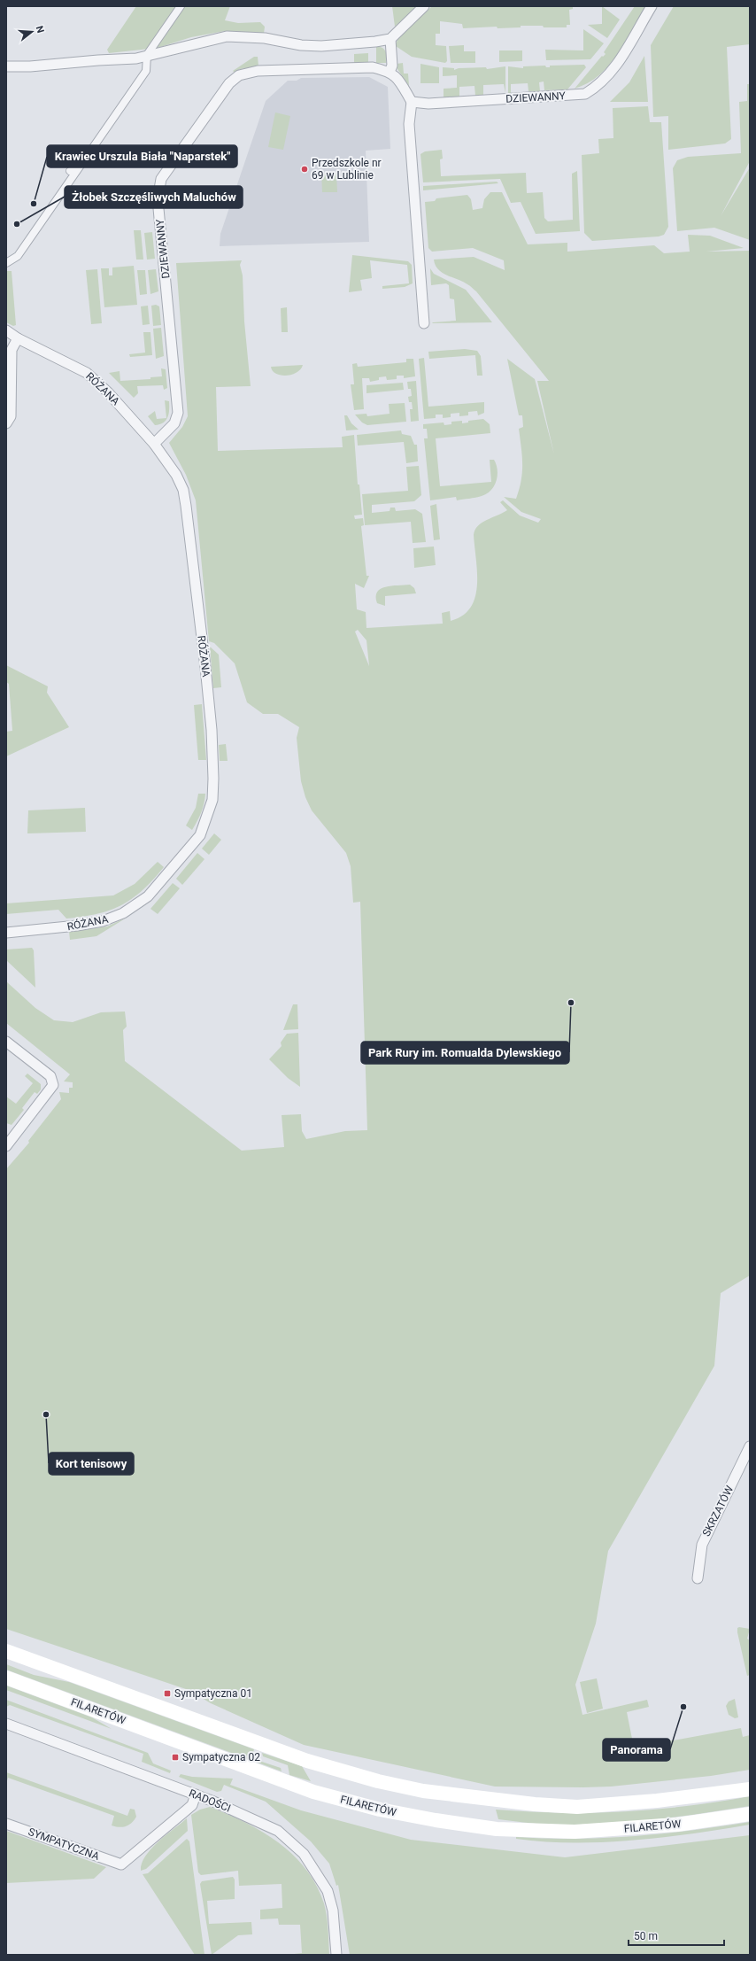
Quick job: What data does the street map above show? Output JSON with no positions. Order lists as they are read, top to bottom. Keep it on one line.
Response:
{"streets":{"main road":["FILARETÓW"],"street":["DZIEWANNY","RÓŻANA","SKRZATÓW","RADOŚCI","SYMPATYCZNA"]},"crossings":[["DZIEWANNY","RÓŻANA"],["RADOŚCI","SYMPATYCZNA"]],"places":{"other":["Przedszkole nr 69 w Lublinie","Krawiec Urszula Biała \"Naparstek\"","Żłobek Szczęśliwych Maluchów","Park Rury im. Romualda Dylewskiego","Kort tenisowy","Panorama"],"transit":["Sympatyczna 01","Sympatyczna 02"]},"scale_bar":"50 m","north":"right"}
